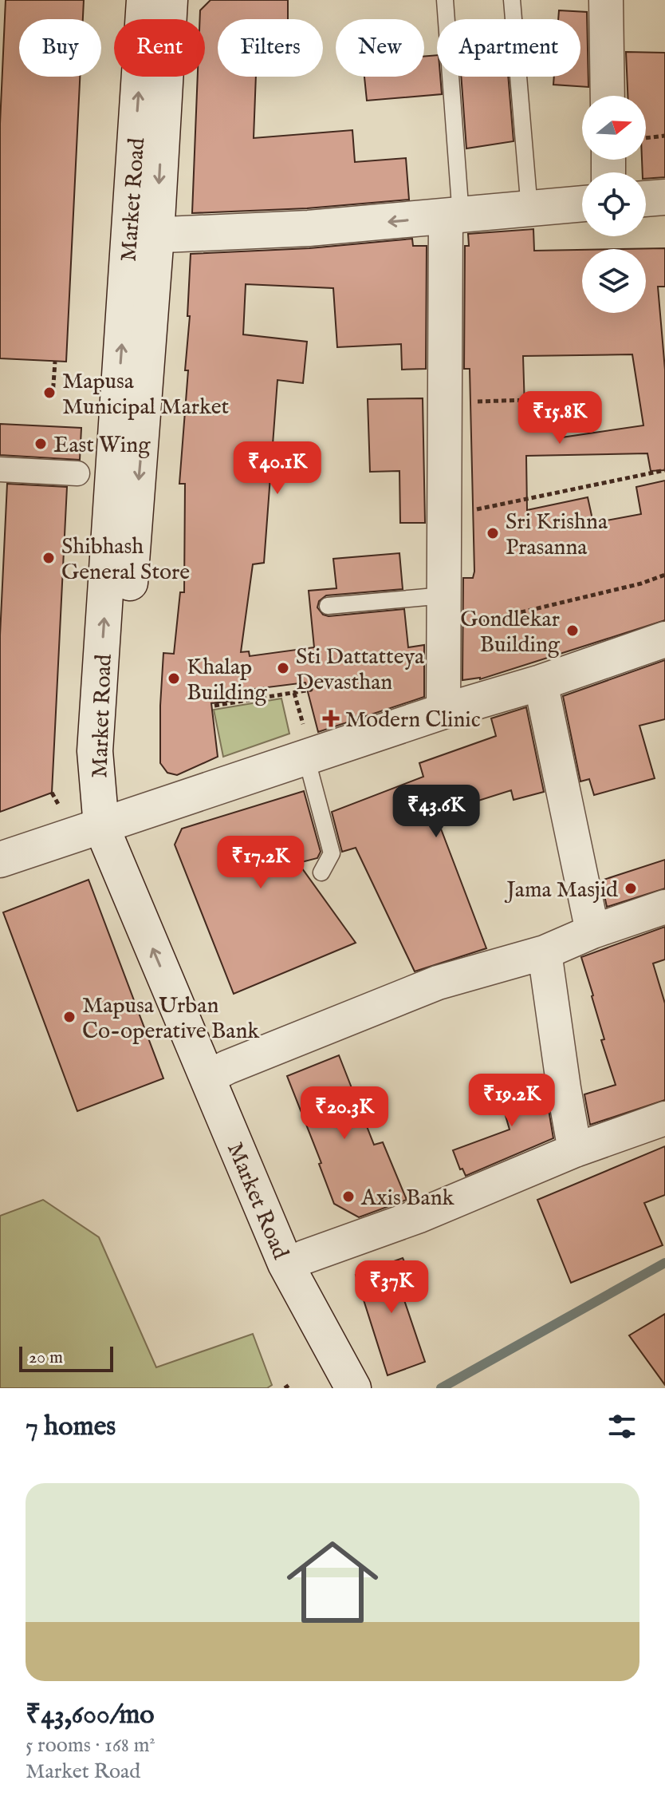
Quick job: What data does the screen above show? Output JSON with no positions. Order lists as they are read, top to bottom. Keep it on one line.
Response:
{"streets":{"main road":["Market Road"]},"places":{"other":["Mapusa Municipal Market","East Wing","Sri Krishna Prasanna","Shibhash General Store","Gondlekar Building","Sti Dattatteya Devasthan","Khalap Building","Jama Masjid","Mapusa Urban Co-operative Bank","Axis Bank"],"health":["Modern Clinic"]},"scale_bar":"20 m","north":"right","page":{"chip":["Buy","Rent","Filters","New","Apartment"],"price":["₹15.8K","₹40.1K","₹43.6K","₹17.2K","₹19.2K","₹20.3K","₹37K"],"scale":"20 m","heading":"7 homes","list":[{"name":"₹43,600/mo","note":"5 rooms · 168 m² · Market Road"}]}}
